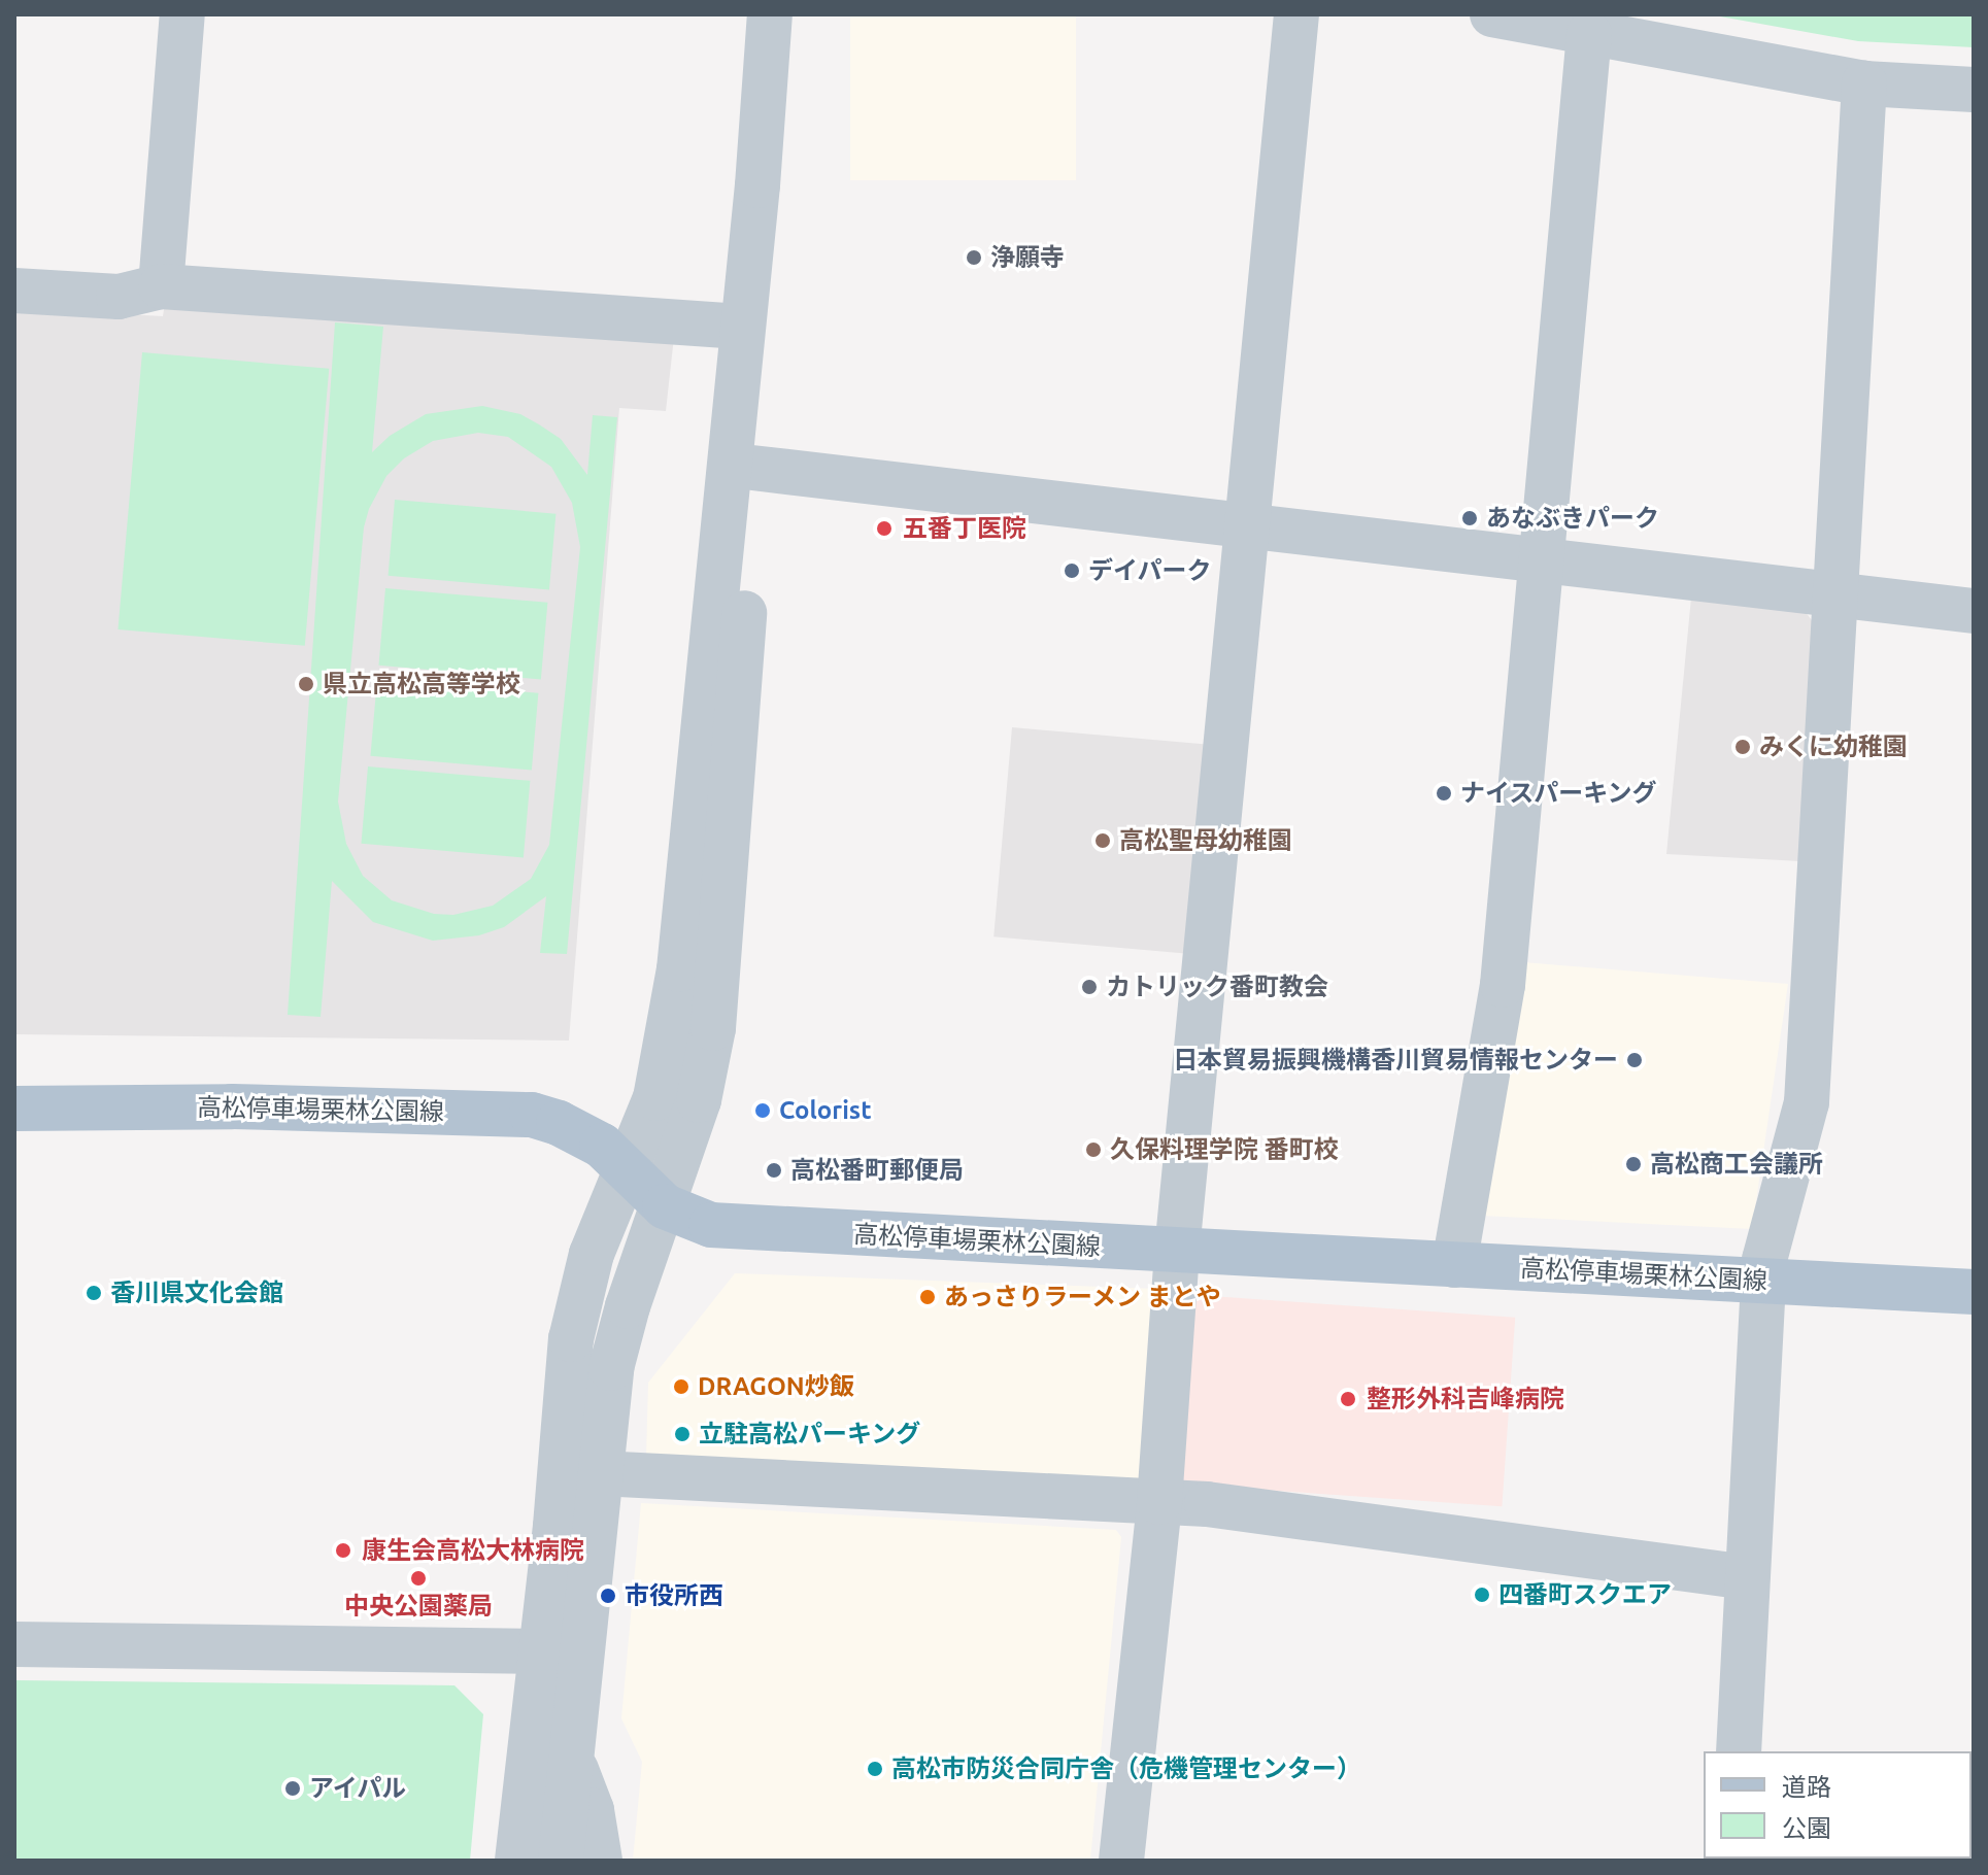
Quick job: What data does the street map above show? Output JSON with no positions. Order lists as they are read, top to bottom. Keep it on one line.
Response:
{"streets":{"main road":["高松停車場栗林公園線"]},"places":["浄願寺","あなぶきパーク","五番丁医院","デイパーク","県立高松高等学校","みくに幼稚園","ナイスパーキング","高松聖母幼稚園","カトリック番町教会","日本貿易振興機構香川貿易情報センター","Colorist","久保料理学院 番町校","高松商工会議所","高松番町郵便局","香川県文化会館","あっさりラーメン まとや","DRAGON炒飯","整形外科吉峰病院","立駐高松パーキング","康生会高松大林病院","中央公園薬局","四番町スクエア","市役所西","高松市防災合同庁舎（危機管理センター）","アイパル"],"legend":["道路","公園"]}
